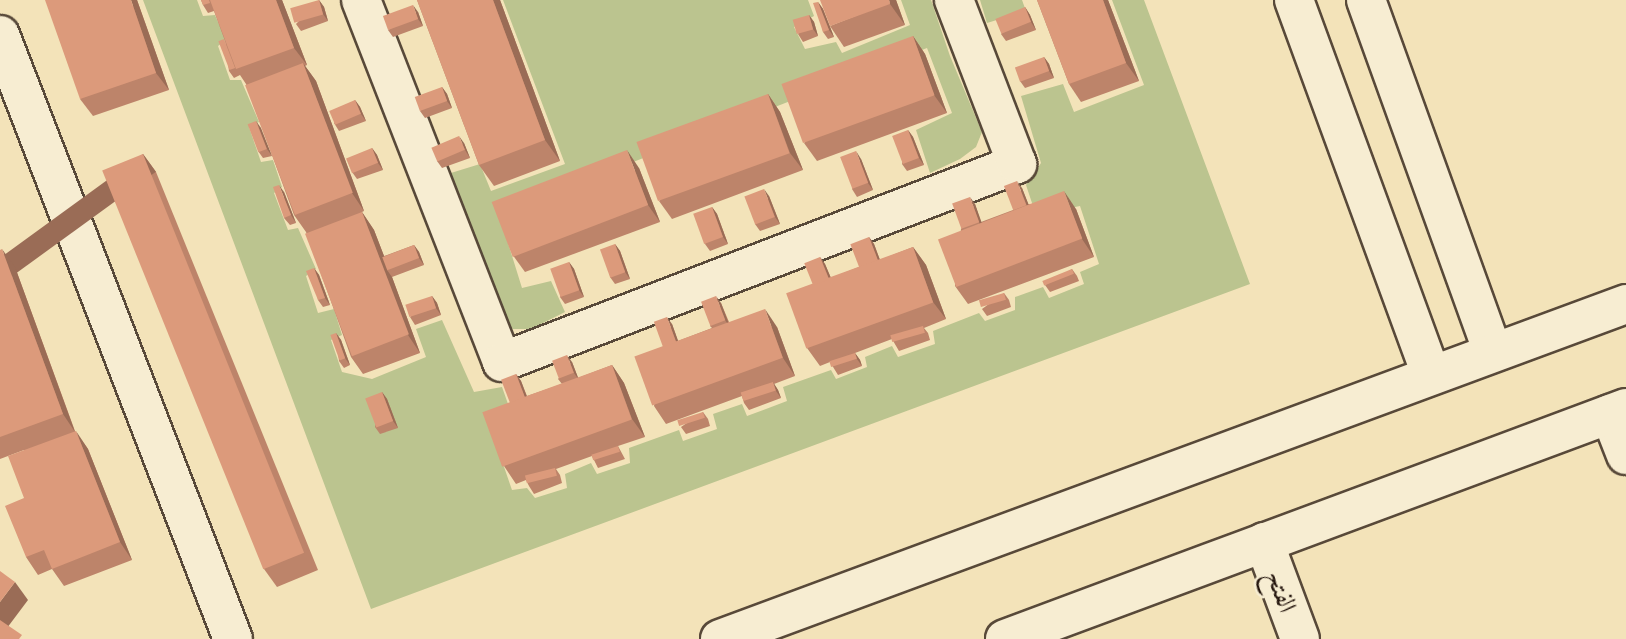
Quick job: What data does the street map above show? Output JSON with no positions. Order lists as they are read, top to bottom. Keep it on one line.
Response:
{"streets":{"street":["الفتح"]}}
